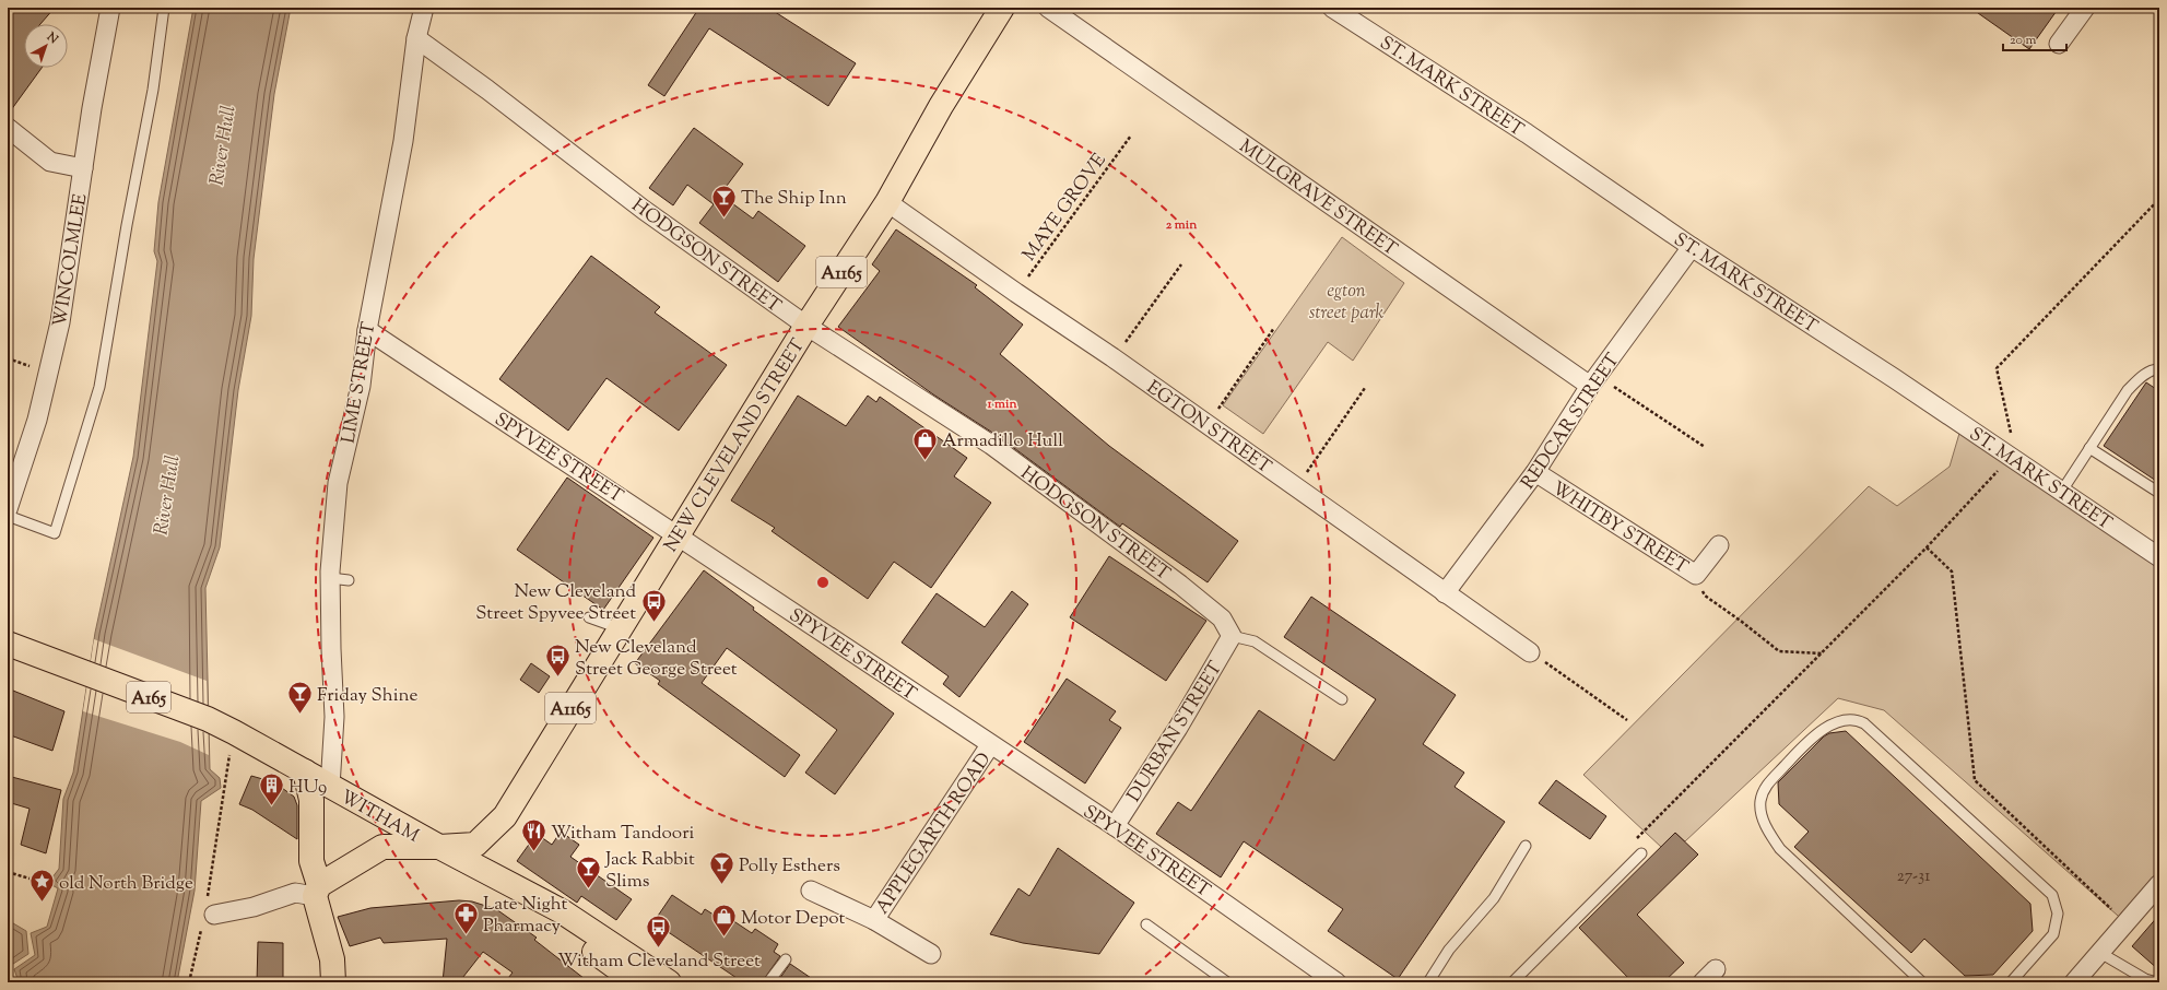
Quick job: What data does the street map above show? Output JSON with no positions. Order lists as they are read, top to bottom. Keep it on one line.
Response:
{"streets":{"main road":["A1165","NEW CLEVELAND STREET","A165","WITHAM"],"street":["ST. MARK STREET","MULGRAVE STREET","HODGSON STREET","WINCOLMLEE","LIME STREET","REDCAR STREET","EGTON STREET","SPYVEE STREET","WHITBY STREET","DURBAN STREET","APPLEGARTH ROAD"],"path":["MAYE GROVE"]},"crossings":[["ST. MARK STREET","REDCAR STREET"],["MULGRAVE STREET","REDCAR STREET"],["MAYE GROVE","EGTON STREET"],["HODGSON STREET","LIME STREET"],["HODGSON STREET","NEW CLEVELAND STREET"],["HODGSON STREET","DURBAN STREET"],["A1165","NEW CLEVELAND STREET"],["A1165","WITHAM"],["LIME STREET","SPYVEE STREET"],["LIME STREET","WITHAM"],["REDCAR STREET","EGTON STREET"],["REDCAR STREET","WHITBY STREET"],["EGTON STREET","NEW CLEVELAND STREET"],["NEW CLEVELAND STREET","SPYVEE STREET"],["NEW CLEVELAND STREET","WITHAM"],["SPYVEE STREET","DURBAN STREET"],["SPYVEE STREET","APPLEGARTH ROAD"]],"water":["River Hull"],"parks":["egton street park"],"places":{"bar":["The Ship Inn","Friday Shine","Polly Esthers","Jack Rabbit Slims"],"shop":["Armadillo Hull","Motor Depot"],"bus stop":["New Cleveland Street Spyvee Street","New Cleveland Street George Street","Witham Cleveland Street"],"building":["HU9"],"restaurant":["Witham Tandoori"],"place":["old North Bridge"],"pharmacy":["Late Night Pharmacy"]},"house_numbers":["27-31"],"scale_bar":"20 m","north":"top right","rings":["2 min","1 min"]}
